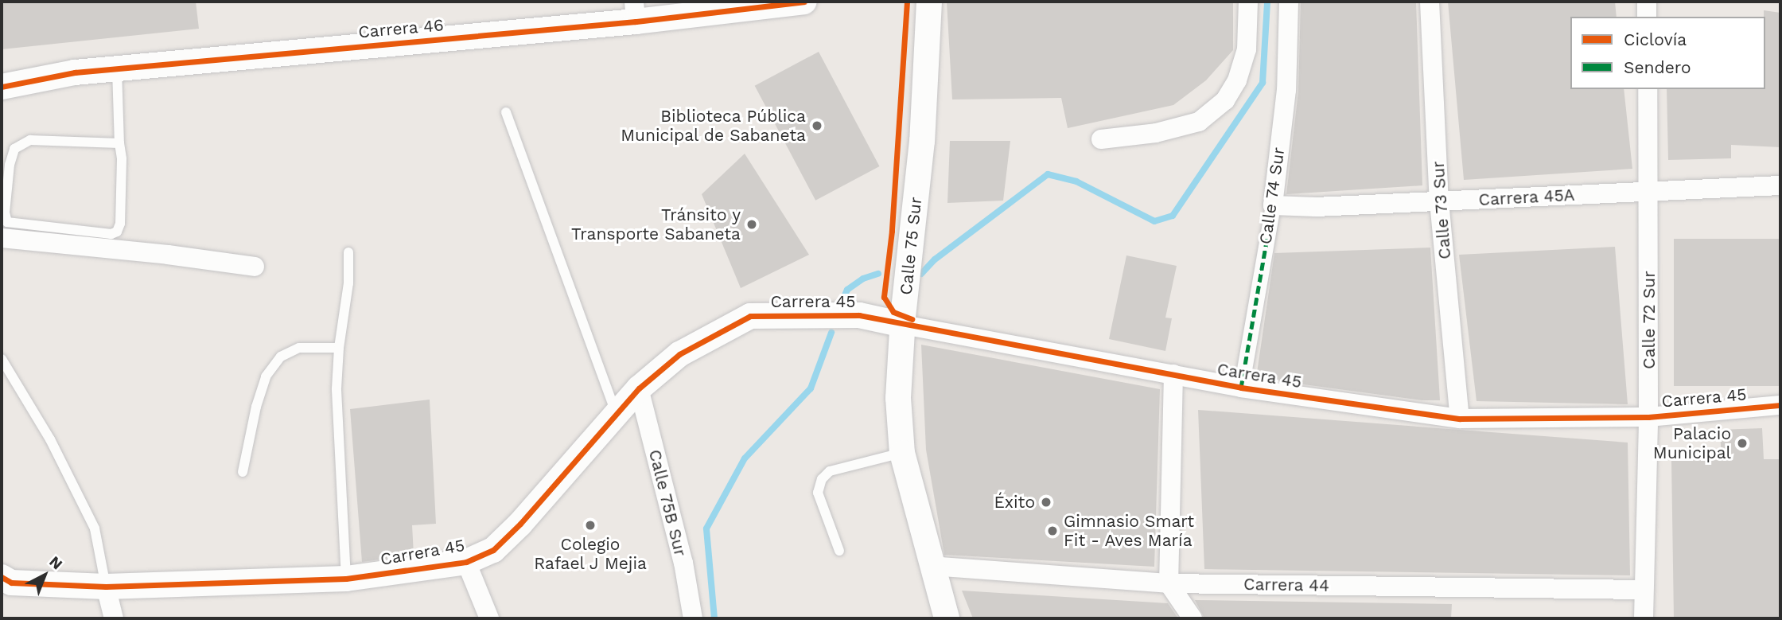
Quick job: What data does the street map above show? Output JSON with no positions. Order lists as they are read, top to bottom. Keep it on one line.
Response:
{"streets":{"street":["Carrera 46","Calle 74 Sur","Carrera 45A","Calle 73 Sur","Calle 75 Sur","Carrera 45","Calle 72 Sur","Calle 75B Sur","Carrera 44"]},"crossings":[["Calle 74 Sur","Carrera 45A"],["Calle 74 Sur","Carrera 45"],["Carrera 45A","Calle 73 Sur"],["Carrera 45A","Calle 72 Sur"],["Calle 73 Sur","Carrera 45"],["Calle 75 Sur","Carrera 45"],["Calle 75 Sur","Carrera 44"],["Carrera 45","Calle 72 Sur"],["Carrera 45","Calle 75B Sur"],["Calle 72 Sur","Carrera 44"]],"places":["Biblioteca Pública Municipal de Sabaneta","Tránsito y Transporte Sabaneta","Palacio Municipal","Éxito","Colegio Rafael J Mejia","Gimnasio Smart Fit - Aves María"],"legend":["Ciclovía","Sendero"],"north":"top right"}
